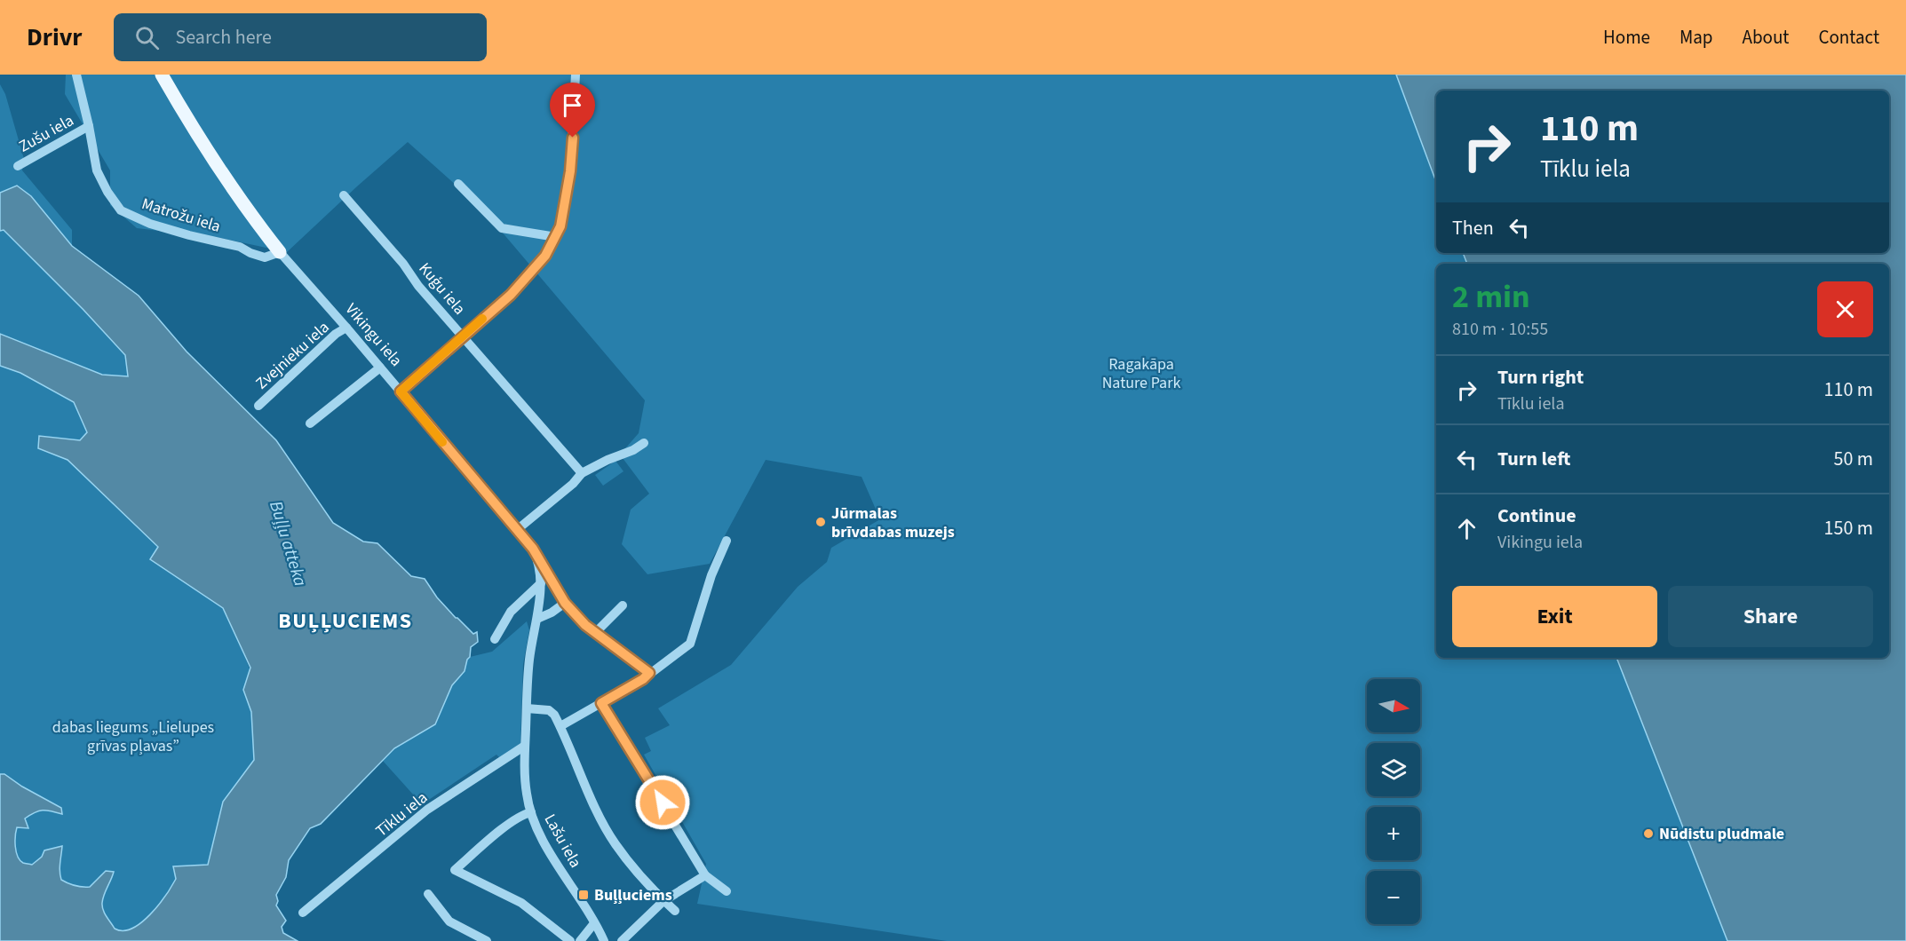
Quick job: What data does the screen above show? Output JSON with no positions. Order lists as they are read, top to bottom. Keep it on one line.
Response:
{"streets":{"main road":["Vikingu iela"],"street":["Zušu iela","Matrožu iela","Kuģu iela","Zvejnieku iela","Tīklu iela","Lašu iela"]},"crossings":[["Zušu iela","Matrožu iela"],["Matrožu iela","Vikingu iela"],["Vikingu iela","Zvejnieku iela"],["Vikingu iela","Tīklu iela"],["Vikingu iela","Lašu iela"],["Tīklu iela","Lašu iela"]],"districts":["BUĻĻUCIEMS"],"water":["Buļļu atteka"],"parks":["Ragakāpa Nature Park","dabas liegums „Lielupes grīvas pļavas”"],"places":{"other":["Jūrmalas brīvdabas muzejs","Nūdistu pludmale"],"transit":["Buļļuciems"]},"north":"right","page":{"header":"Drivr","search":"Search here","nav":["Home","Map","About","Contact"],"turn":["110 m","Tīklu iela"],"then":"Then","heading":["2 min","810 m · 10:55"],"list":[{"name":"Turn right","note":"Tīklu iela","value":"110 m"},{"name":"Turn left","value":"50 m"},{"name":"Continue","note":"Vikingu iela","value":"150 m"}],"buttons":["Exit","Share"],"map_buttons":["+","−"]}}
